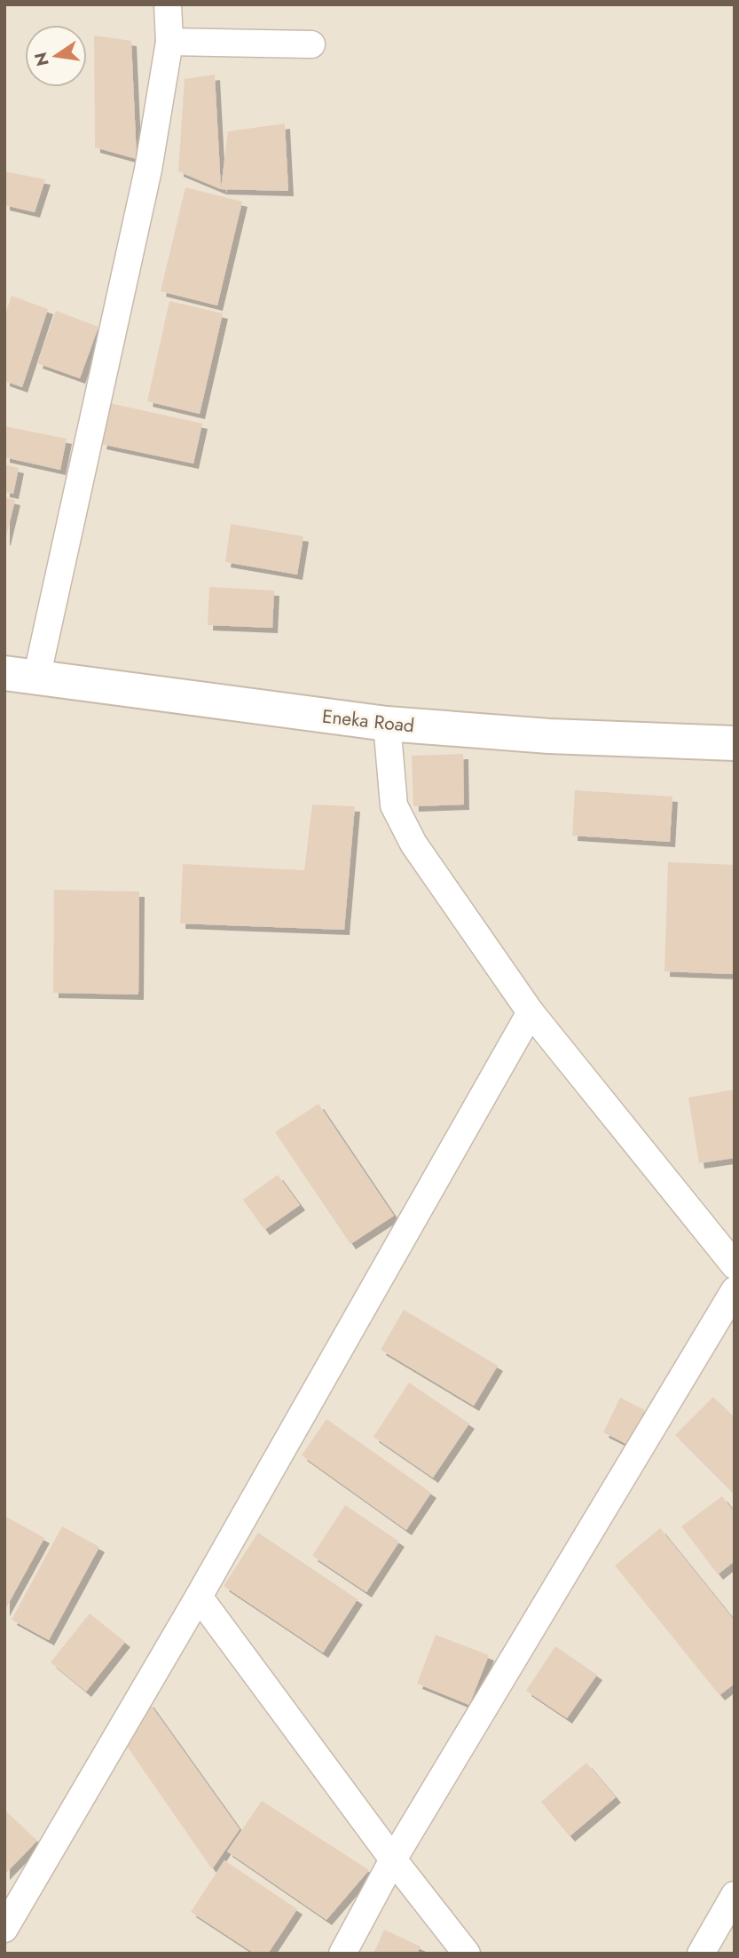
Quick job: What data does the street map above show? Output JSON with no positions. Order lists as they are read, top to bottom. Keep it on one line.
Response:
{"streets":{"main road":["Eneka Road"]},"north":"left"}
